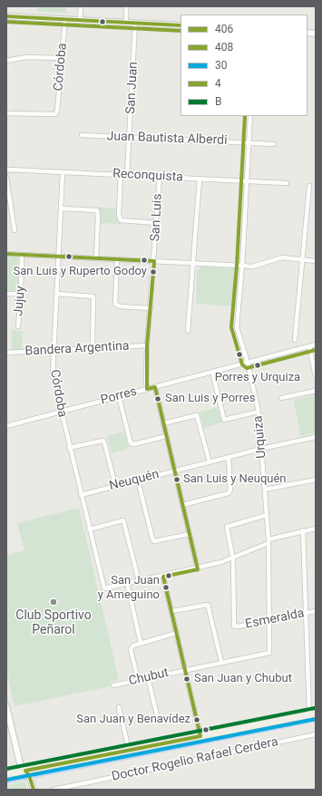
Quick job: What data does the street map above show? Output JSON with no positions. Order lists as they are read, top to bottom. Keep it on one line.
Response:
{"streets":{"street":["Córdoba","San Juan","Juan Bautista Alberdi","Reconquista","San Luis","Jujuy","Bandera Argentina","Porres","Urquiza","Neuquén","Esmeralda","Chubut","Doctor Rogelio Rafael Cerdera"]},"crossings":[["Córdoba","Reconquista"],["Córdoba","Bandera Argentina"],["Córdoba","Porres"],["Córdoba","Neuquén"],["San Juan","Juan Bautista Alberdi"],["San Juan","Reconquista"],["Juan Bautista Alberdi","Urquiza"],["Reconquista","San Luis"],["Reconquista","Urquiza"],["San Luis","Bandera Argentina"],["San Luis","Porres"],["Porres","Urquiza"],["Urquiza","Neuquén"],["Urquiza","Esmeralda"],["Urquiza","Chubut"]],"places":["San Luis y Ruperto Godoy","Porres y Urquiza","San Luis y Porres","San Luis y Neuquén","San Juan y Ameguino","Club Sportivo Peñarol","San Juan y Chubut","San Juan y Benavídez"],"lines":["transit line 408","transit line 4","transit line 406","transit line B","transit line 30"],"legend":["406","408","30","4","B"]}
